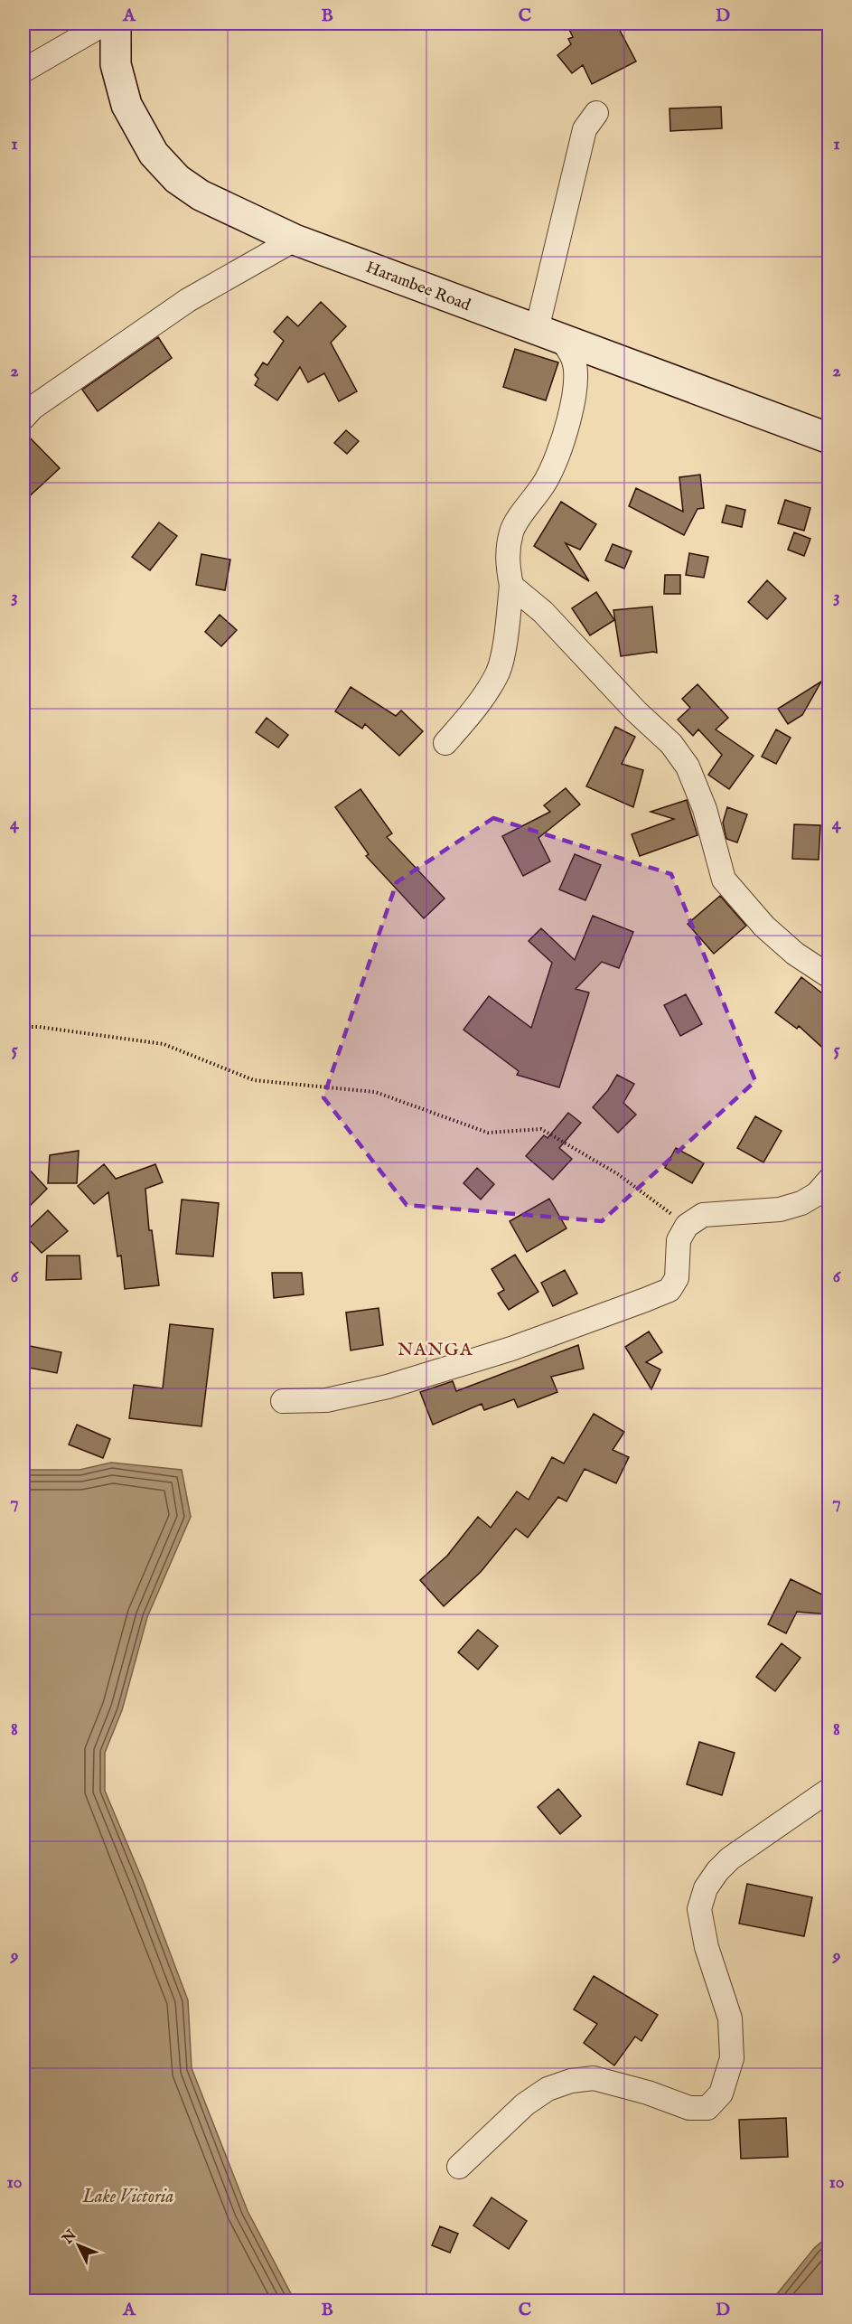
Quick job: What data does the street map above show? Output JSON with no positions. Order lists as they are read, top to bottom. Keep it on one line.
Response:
{"streets":{"main road":["Harambee Road"]},"districts":["NANGA"],"water":["Lake Victoria"],"north":"top left","grid":{"columns":["A","B","C","D"],"rows":["1","2","3","4","5","6","7","8","9","10"]}}
